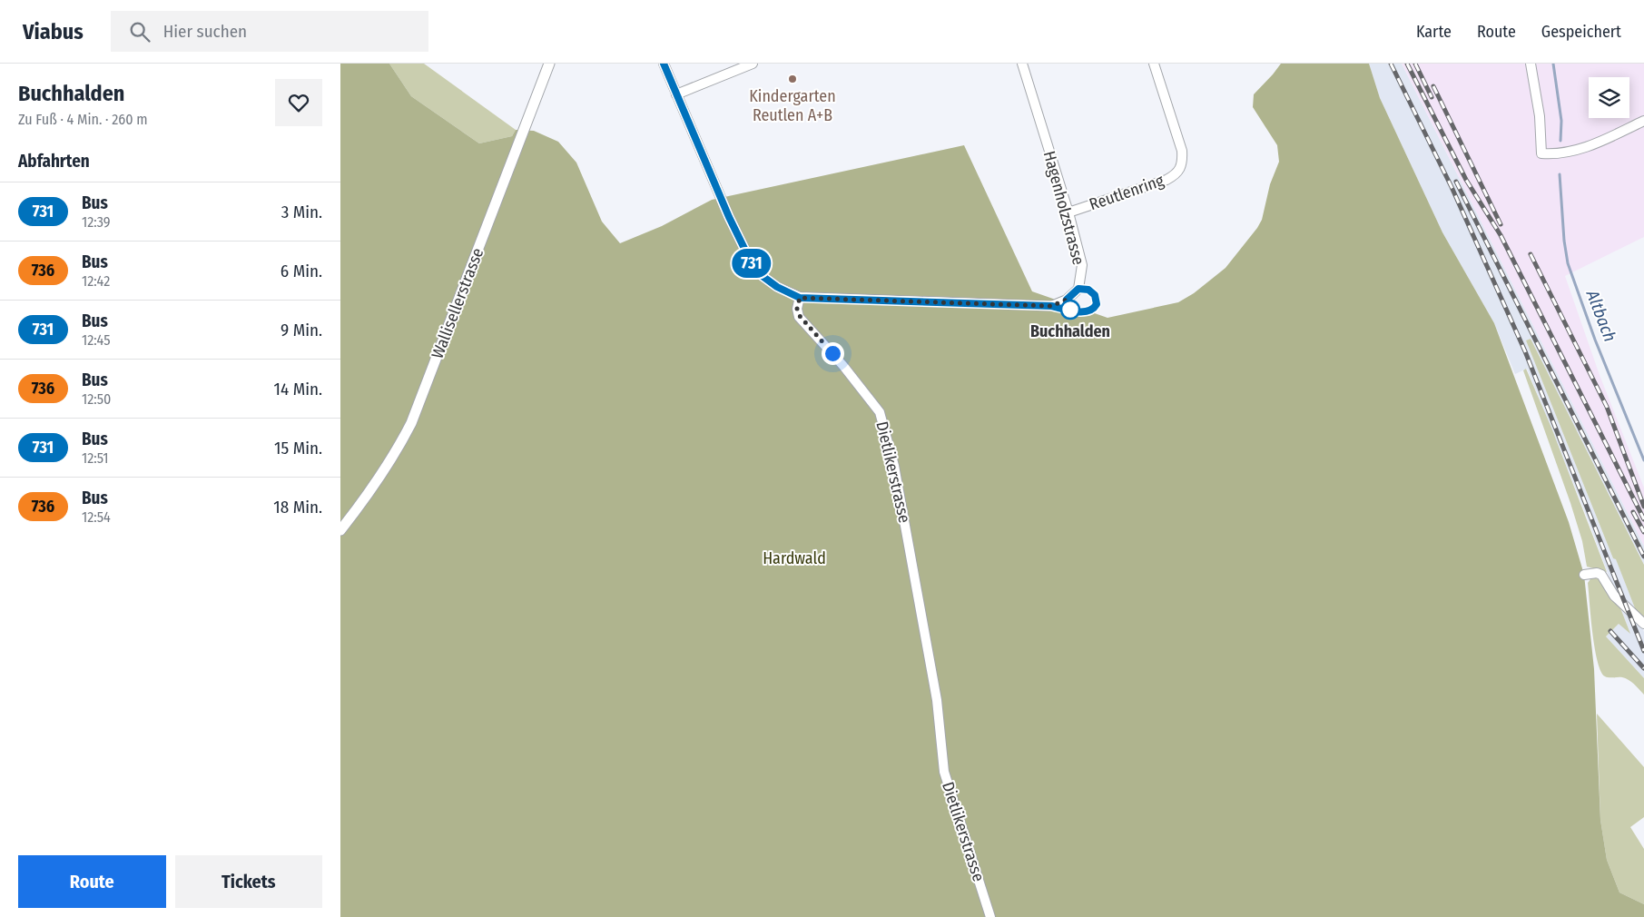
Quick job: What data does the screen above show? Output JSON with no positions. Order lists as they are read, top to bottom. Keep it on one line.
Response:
{"streets":{"street":["Reutlenring","Hagenholzstrasse","Wallisellerstrasse","Dietlikerstrasse"]},"crossings":[["Reutlenring","Hagenholzstrasse"],["Hagenholzstrasse","Dietlikerstrasse"]],"water":["Altbach"],"parks":["Hardwald"],"places":["Kindergarten Reutlen A+B","Buchhalden"],"lines":["bus line 731"],"page":{"header":"Viabus","search":"Hier suchen","nav":["Karte","Route","Gespeichert"],"heading":[["Buchhalden","Zu Fuß · 4 Min. · 260 m"],"Abfahrten"],"on_map":"731","list":[{"mark":"731","name":"Bus","note":"12:39","value":"3 Min."},{"mark":"736","name":"Bus","note":"12:42","value":"6 Min."},{"mark":"731","name":"Bus","note":"12:45","value":"9 Min."},{"mark":"736","name":"Bus","note":"12:50","value":"14 Min."},{"mark":"731","name":"Bus","note":"12:51","value":"15 Min."},{"mark":"736","name":"Bus","note":"12:54","value":"18 Min."}],"buttons":["Route","Tickets"]}}
